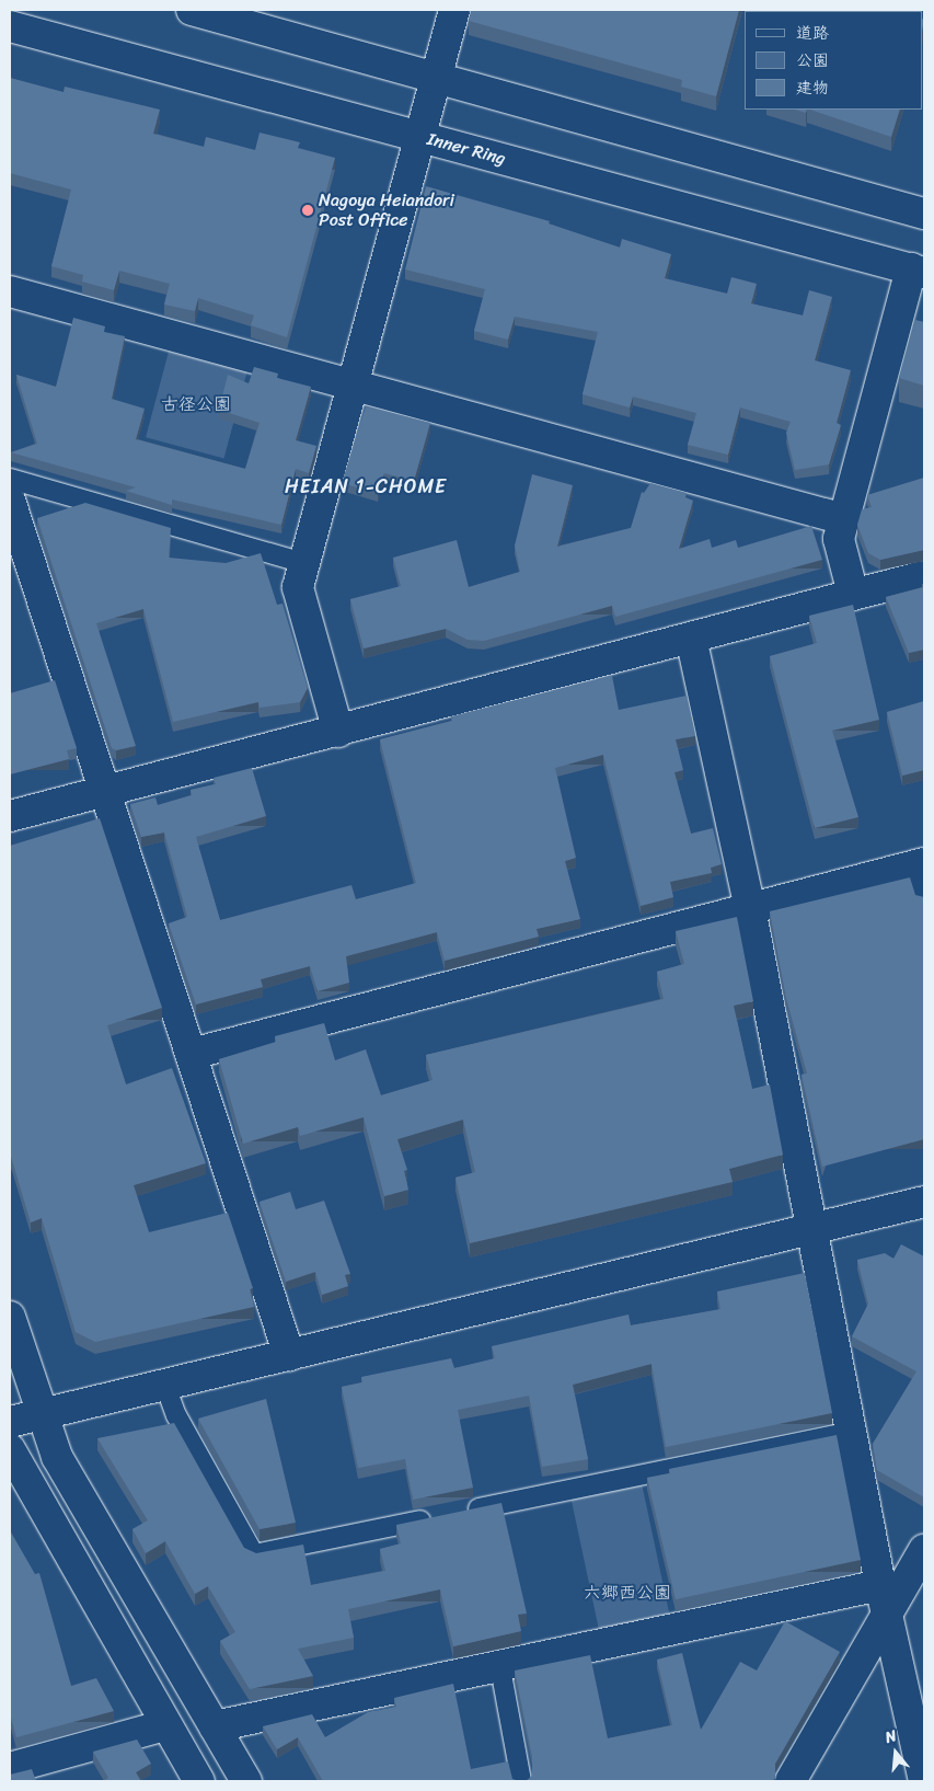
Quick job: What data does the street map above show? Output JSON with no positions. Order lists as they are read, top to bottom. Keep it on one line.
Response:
{"streets":{"street":["Inner Ring"]},"districts":["HEIAN 1-CHOME"],"parks":["古径公園","六郷西公園"],"places":["Nagoya Heiandori Post Office"],"legend":["道路","公園","建物"],"north":"top"}
